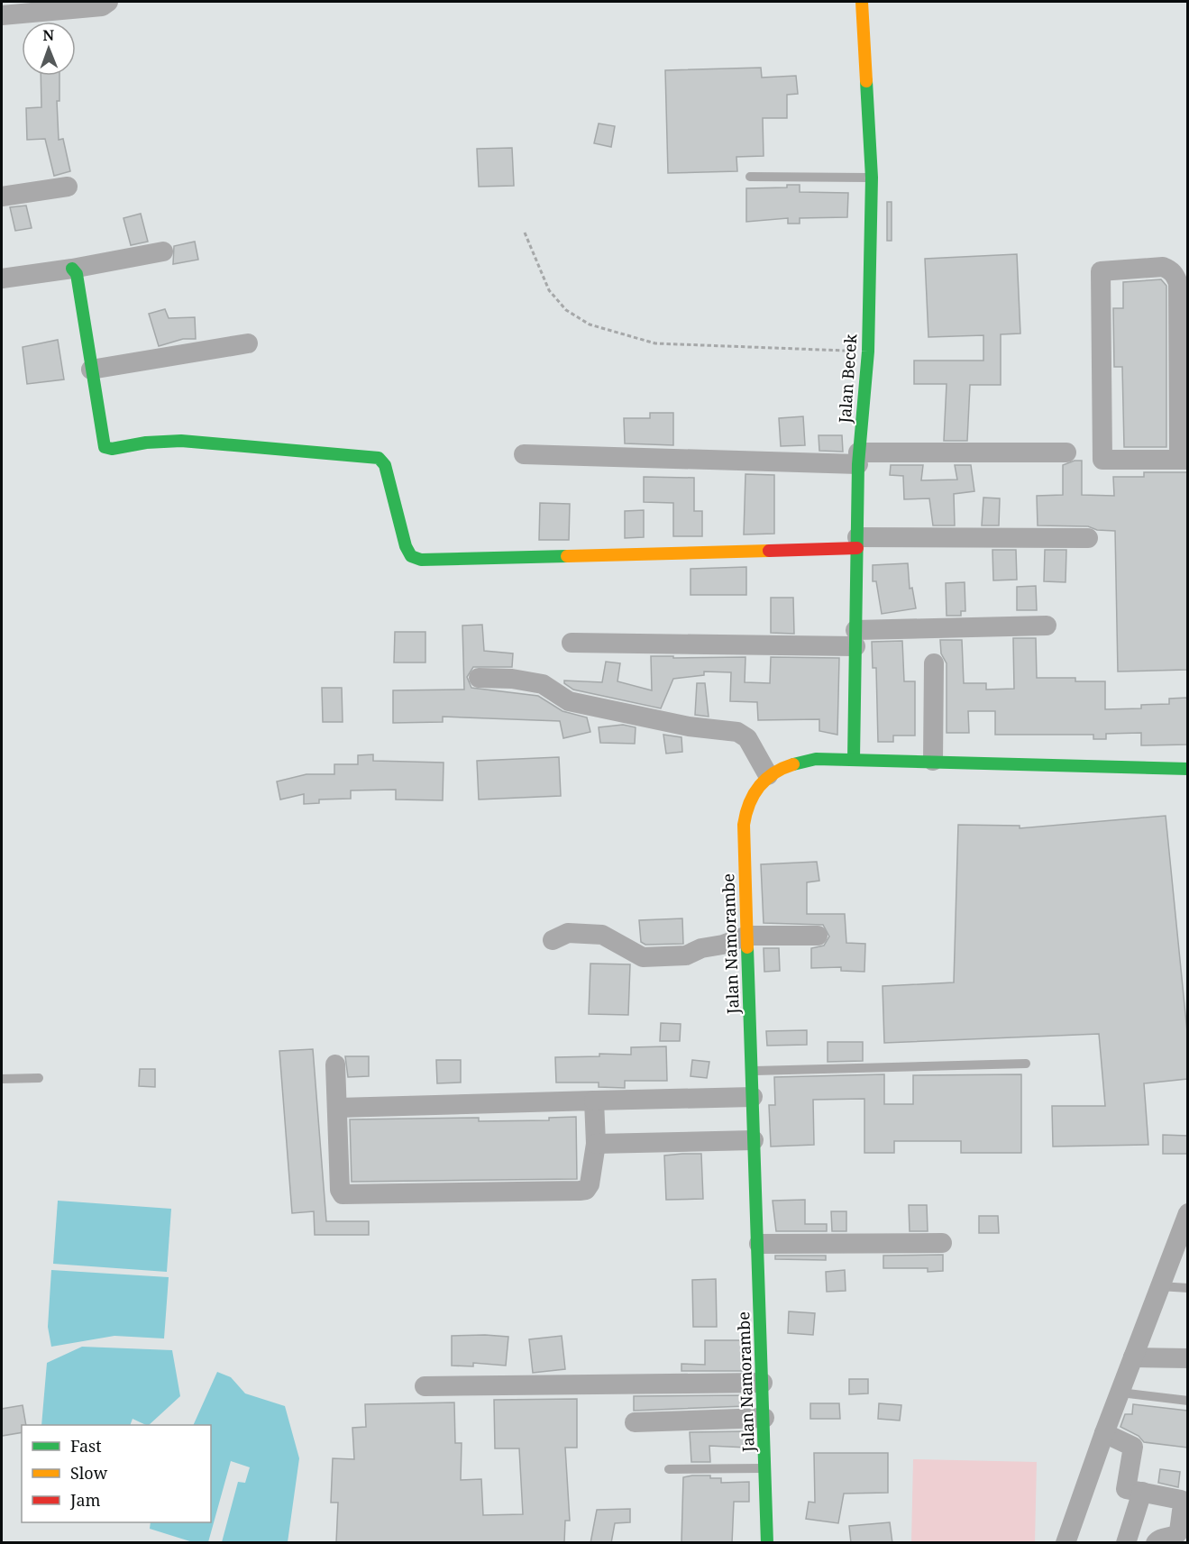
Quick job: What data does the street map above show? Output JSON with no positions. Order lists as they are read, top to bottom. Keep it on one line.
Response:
{"streets":{"street":["Jalan Becek","Jalan Namorambe"]},"crossings":[["Jalan Becek","Jalan Namorambe"]],"legend":["Fast","Slow","Jam"],"north":"top"}
